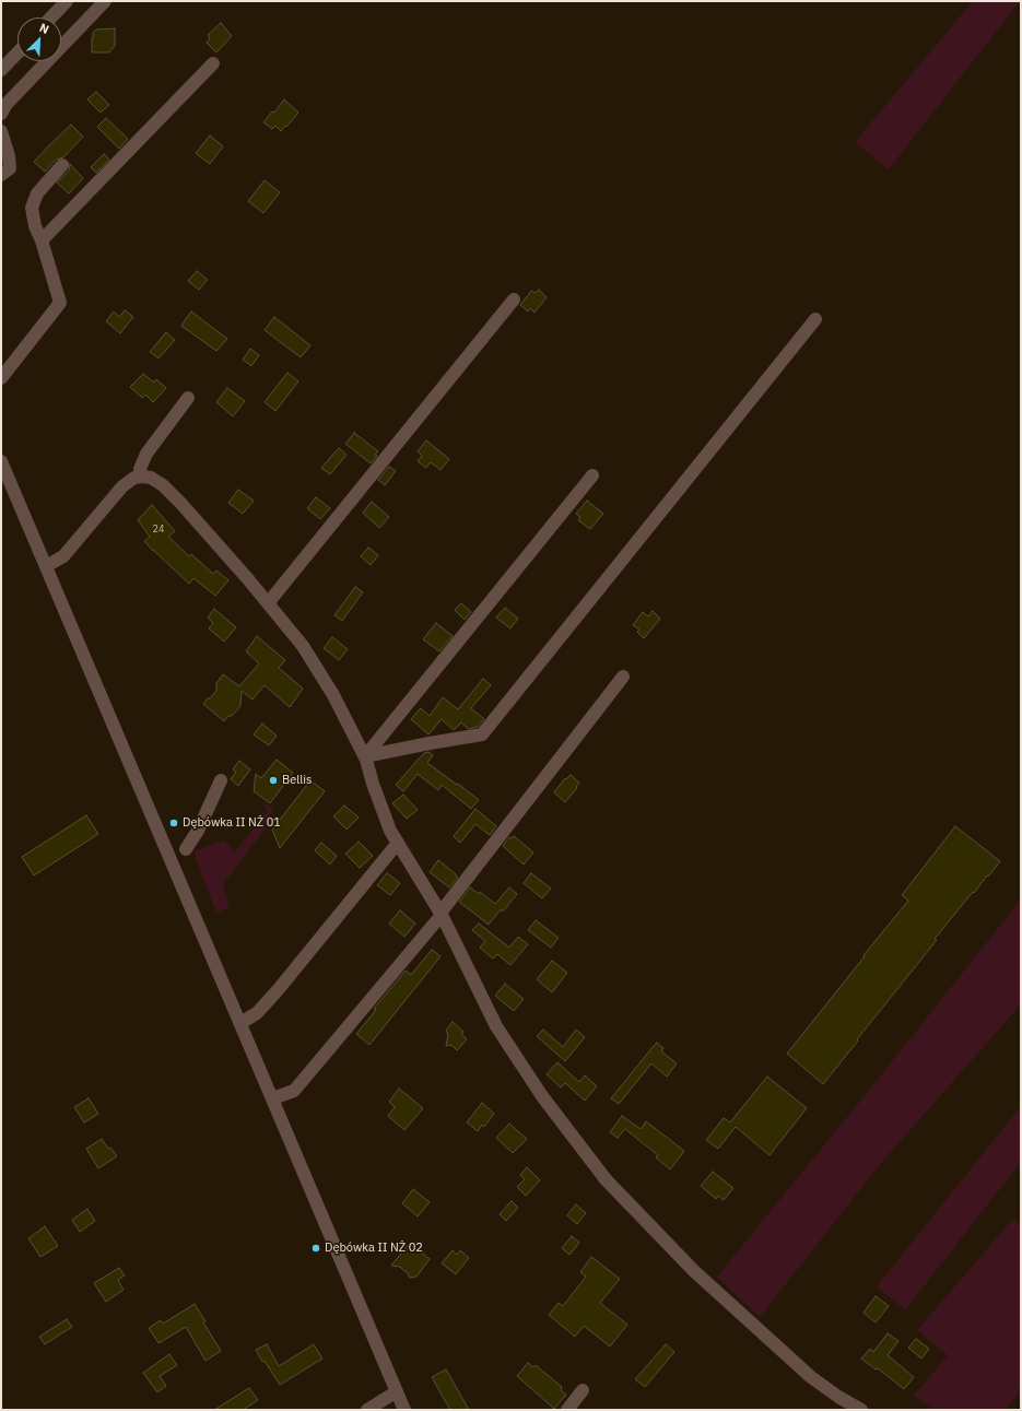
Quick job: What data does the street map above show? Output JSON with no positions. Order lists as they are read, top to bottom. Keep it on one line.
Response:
{"places":["Bellis","Dębówka II NŻ 01","Dębówka II NŻ 02"],"house_numbers":["24"],"north":"top right"}
